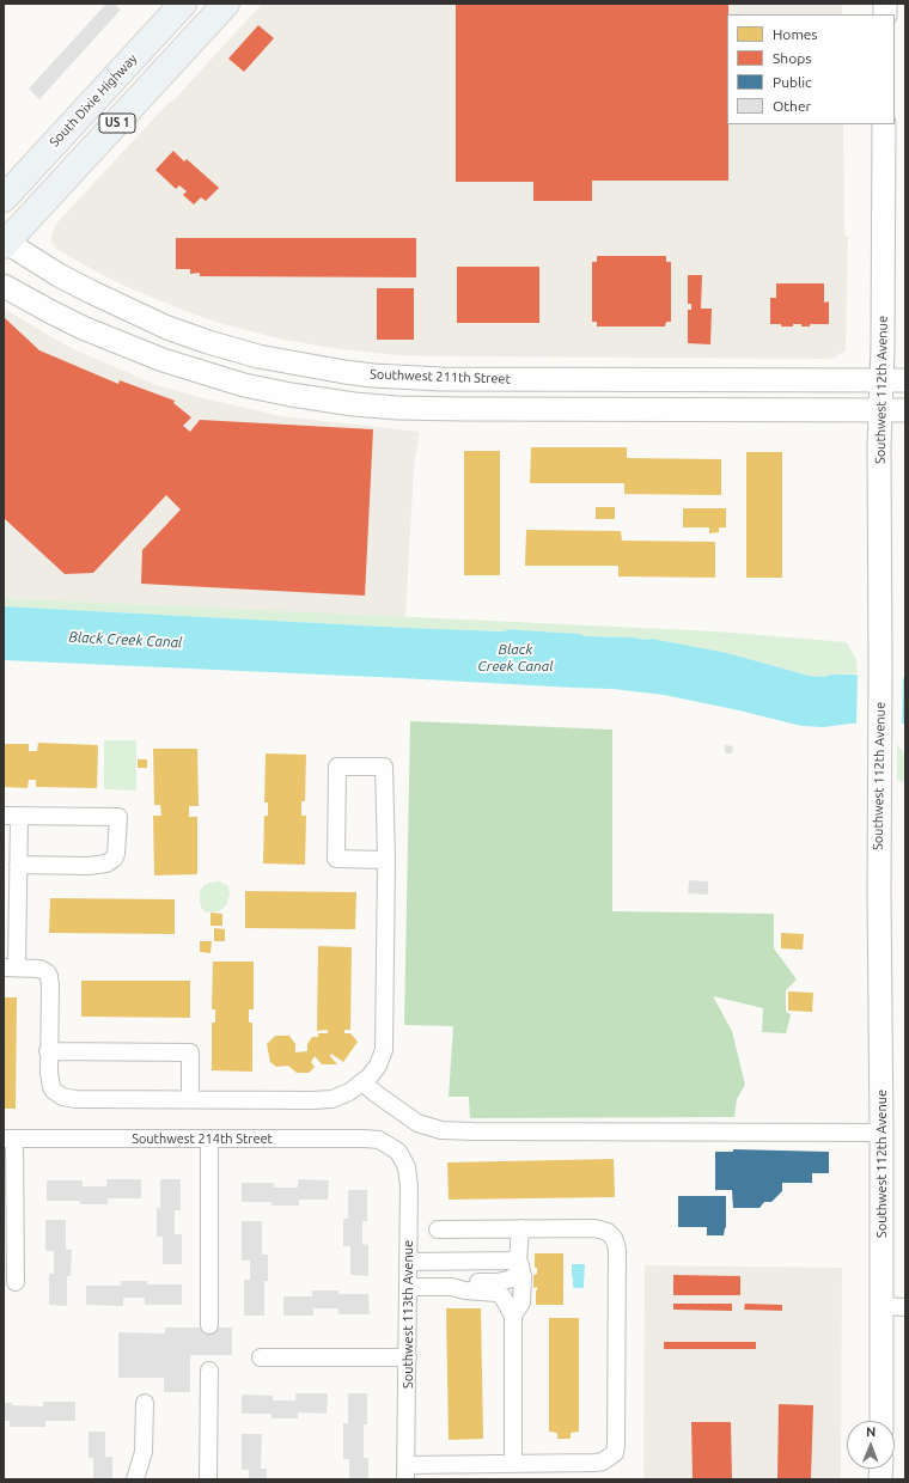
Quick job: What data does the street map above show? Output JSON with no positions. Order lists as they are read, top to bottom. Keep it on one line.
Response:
{"streets":{"highway":["South Dixie Highway","US 1"],"main road":["Southwest 211th Street","Southwest 112th Avenue"],"street":["Southwest 214th Street","Southwest 113th Avenue"]},"crossings":[["US 1","Southwest 211th Street"],["Southwest 211th Street","Southwest 112th Avenue"],["Southwest 214th Street","Southwest 113th Avenue"]],"water":["Black Creek Canal"],"legend":["Homes","Shops","Public","Other"],"north":"top"}
